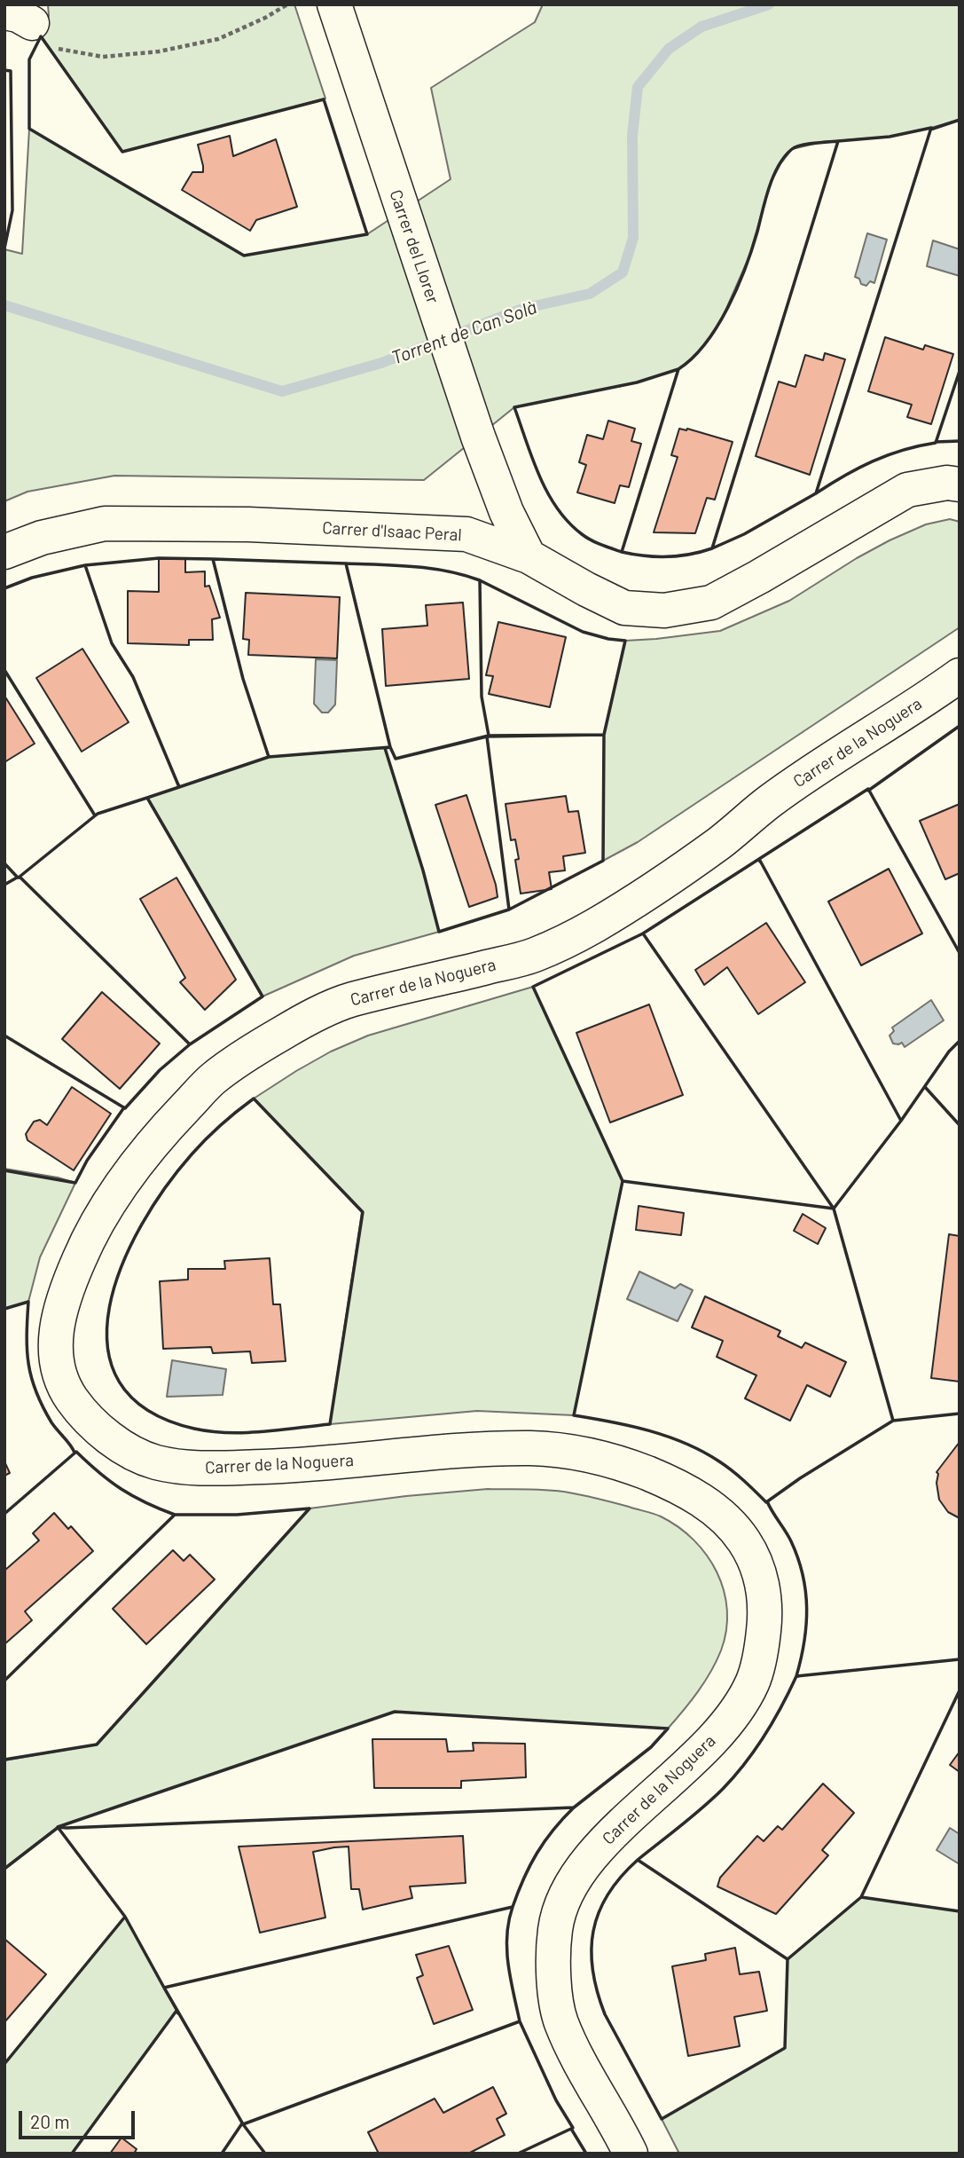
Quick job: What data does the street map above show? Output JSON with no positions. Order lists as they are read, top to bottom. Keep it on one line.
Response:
{"streets":{"street":["Carrer del Llorer","Carrer d'Isaac Peral","Carrer de la Noguera"]},"crossings":[["Carrer del Llorer","Carrer d'Isaac Peral"]],"water":["Torrent de Can Solà"],"scale_bar":"20 m"}
